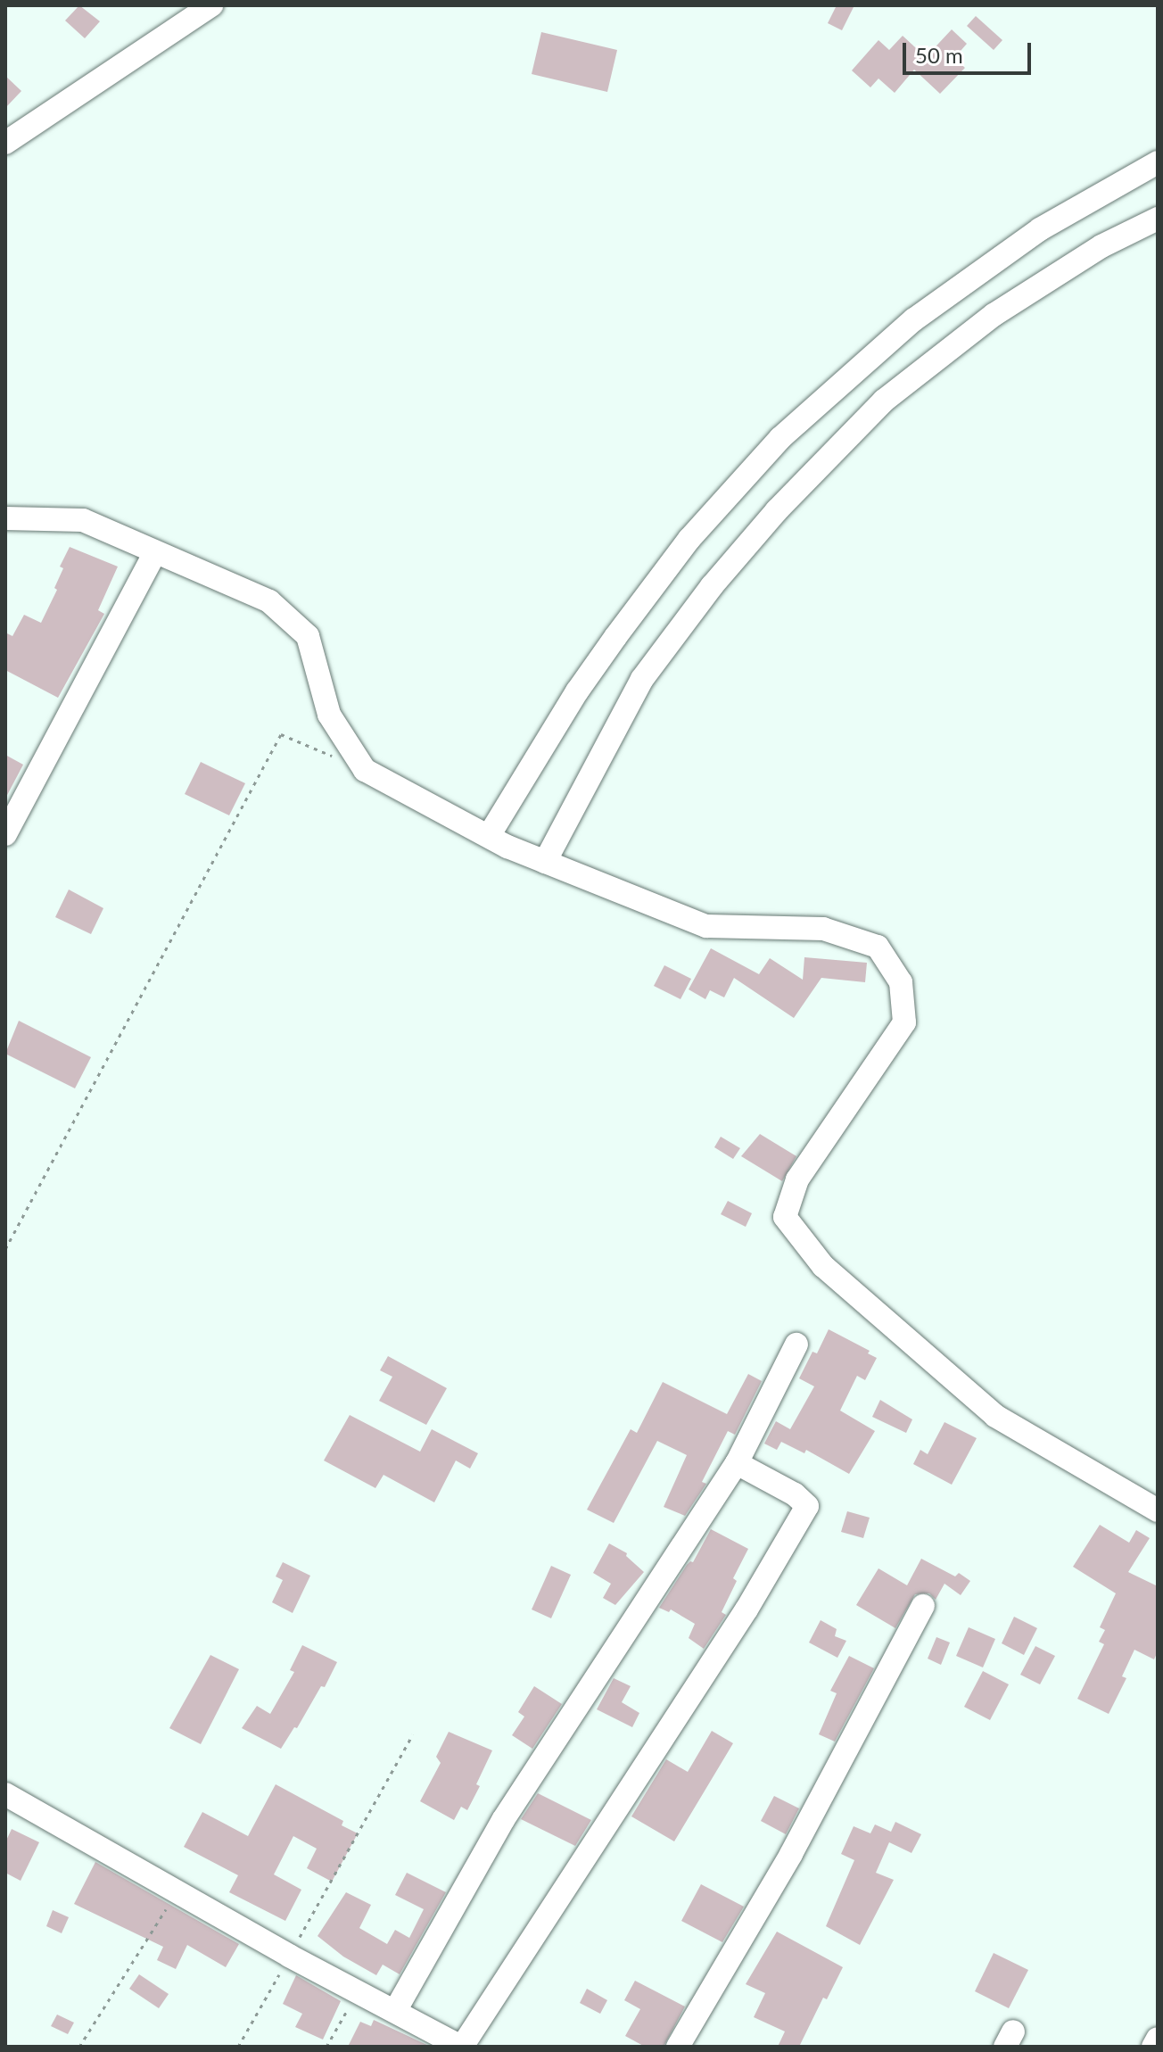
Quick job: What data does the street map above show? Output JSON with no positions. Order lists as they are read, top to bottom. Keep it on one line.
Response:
{"scale_bar":"50 m"}
